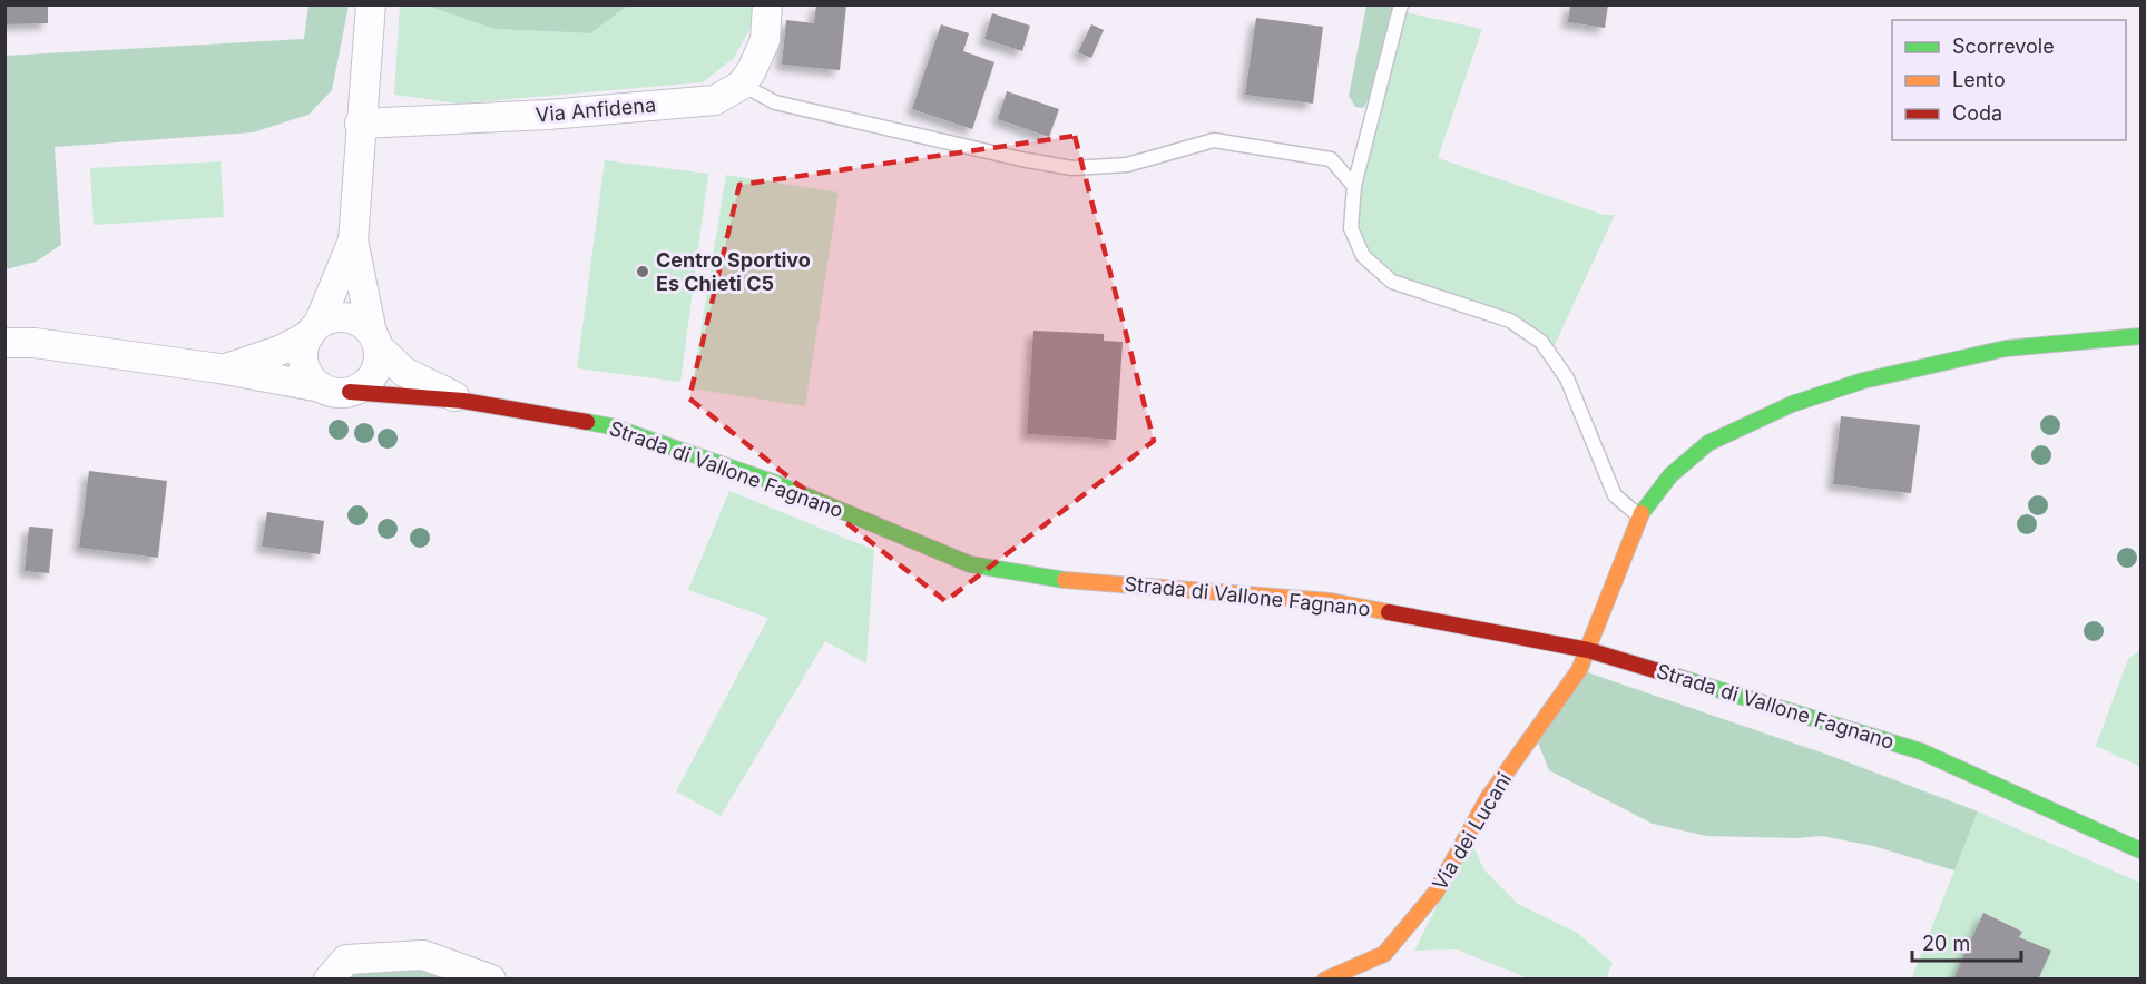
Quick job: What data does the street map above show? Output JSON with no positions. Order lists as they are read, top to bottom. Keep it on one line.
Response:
{"streets":{"street":["Via Anfidena","Strada di Vallone Fagnano","Via dei Lucani"]},"crossings":[["Strada di Vallone Fagnano","Via dei Lucani"]],"places":["Centro Sportivo Es Chieti C5"],"legend":["Scorrevole","Lento","Coda"],"scale_bar":"20 m"}
